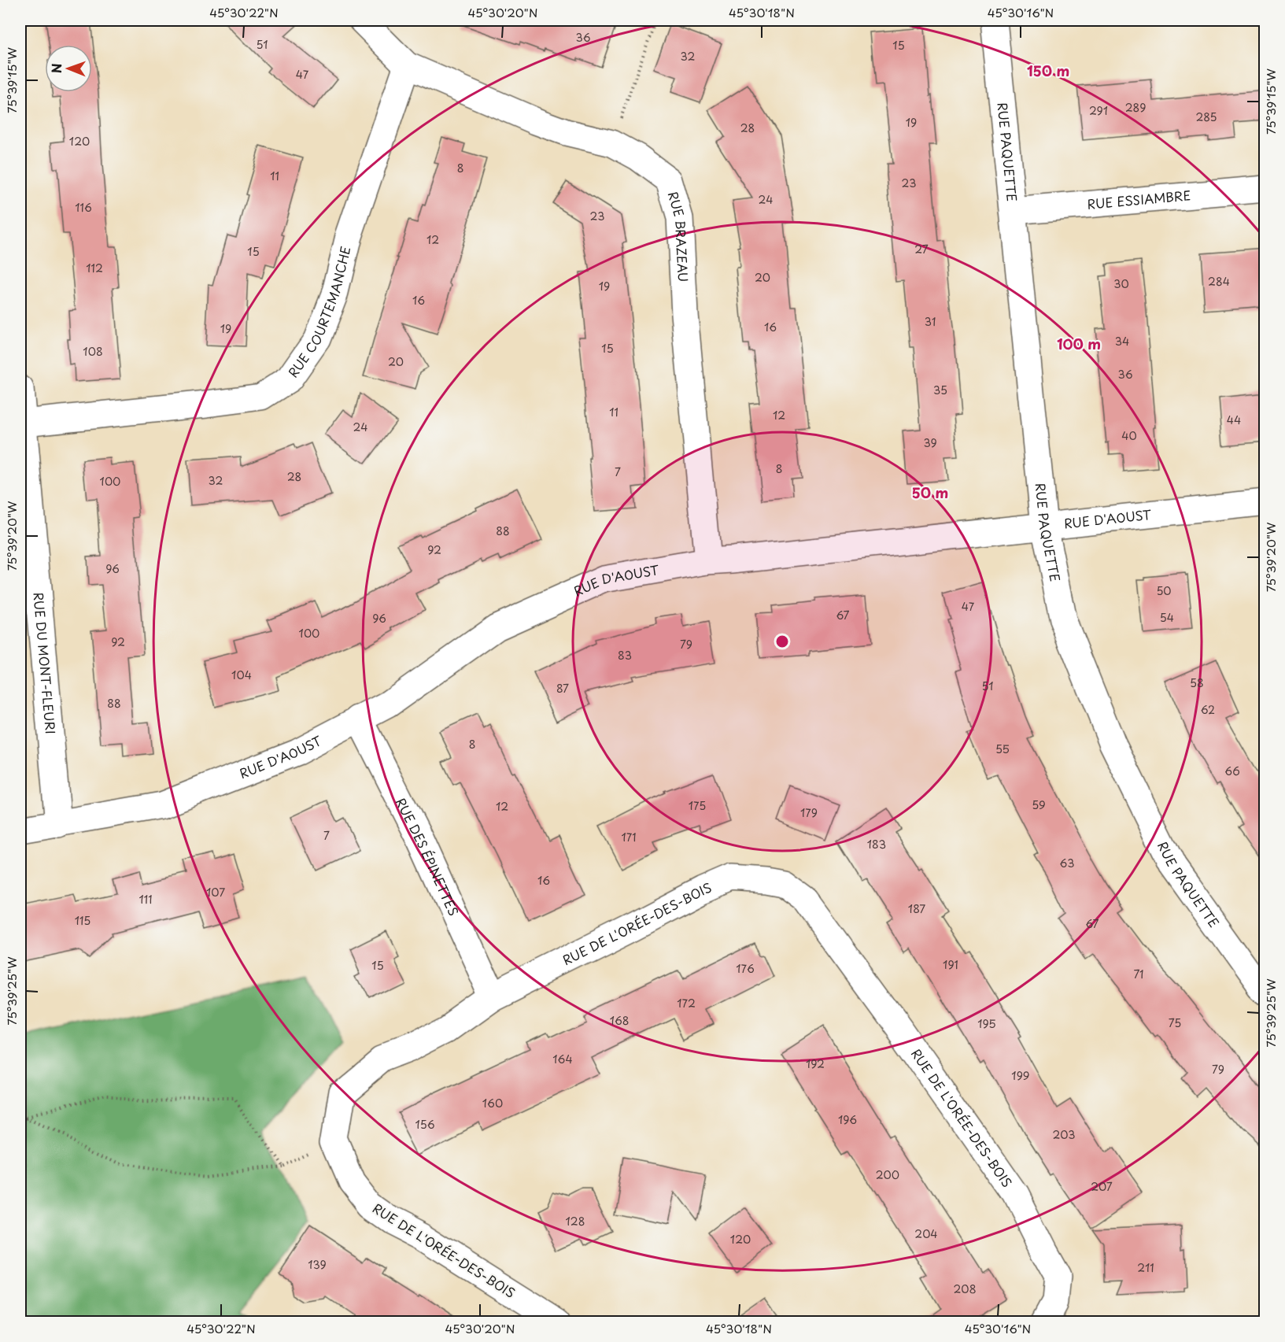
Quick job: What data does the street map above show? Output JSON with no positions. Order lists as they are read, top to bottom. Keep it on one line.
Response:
{"streets":{"street":["RUE PAQUETTE","RUE ESSIAMBRE","RUE BRAZEAU","RUE COURTEMANCHE","RUE D'AOUST","RUE DU MONT-FLEURI","RUE DES ÉPINETTES","RUE DE L'ORÉE-DES-BOIS"]},"crossings":[["RUE PAQUETTE","RUE ESSIAMBRE"],["RUE PAQUETTE","RUE D'AOUST"],["RUE BRAZEAU","RUE COURTEMANCHE"],["RUE BRAZEAU","RUE D'AOUST"],["RUE COURTEMANCHE","RUE DU MONT-FLEURI"],["RUE D'AOUST","RUE DU MONT-FLEURI"],["RUE D'AOUST","RUE DES ÉPINETTES"],["RUE DES ÉPINETTES","RUE DE L'ORÉE-DES-BOIS"]],"house_numbers":["36","51","15","32","47","289","291","285","19","28","120","8","11","23","24","116","23","12","27","15","112","20","284","30","19","16","31","16","19","34","15","108","20","36","35","11","12","44","24","40","39","8","7","28","32","100","88","92","96","50","47","67","54","96","100","92","79","83","104","58","51","87","88","62","8","55","66","59","175","12","179","7","171","183","63","16","107","111","187","115","67","191","15","176","71","172","168","75","195","164","192","79","199","160","196","156","203","200","207","128","204","120","139","211","208"],"north":"left","coordinates":["45°30'22\"N","45°30'20\"N","45°30'18\"N","45°30'16\"N","75°39'15\"W","75°39'20\"W","75°39'25\"W"],"rings":["150 m","100 m","50 m"]}
